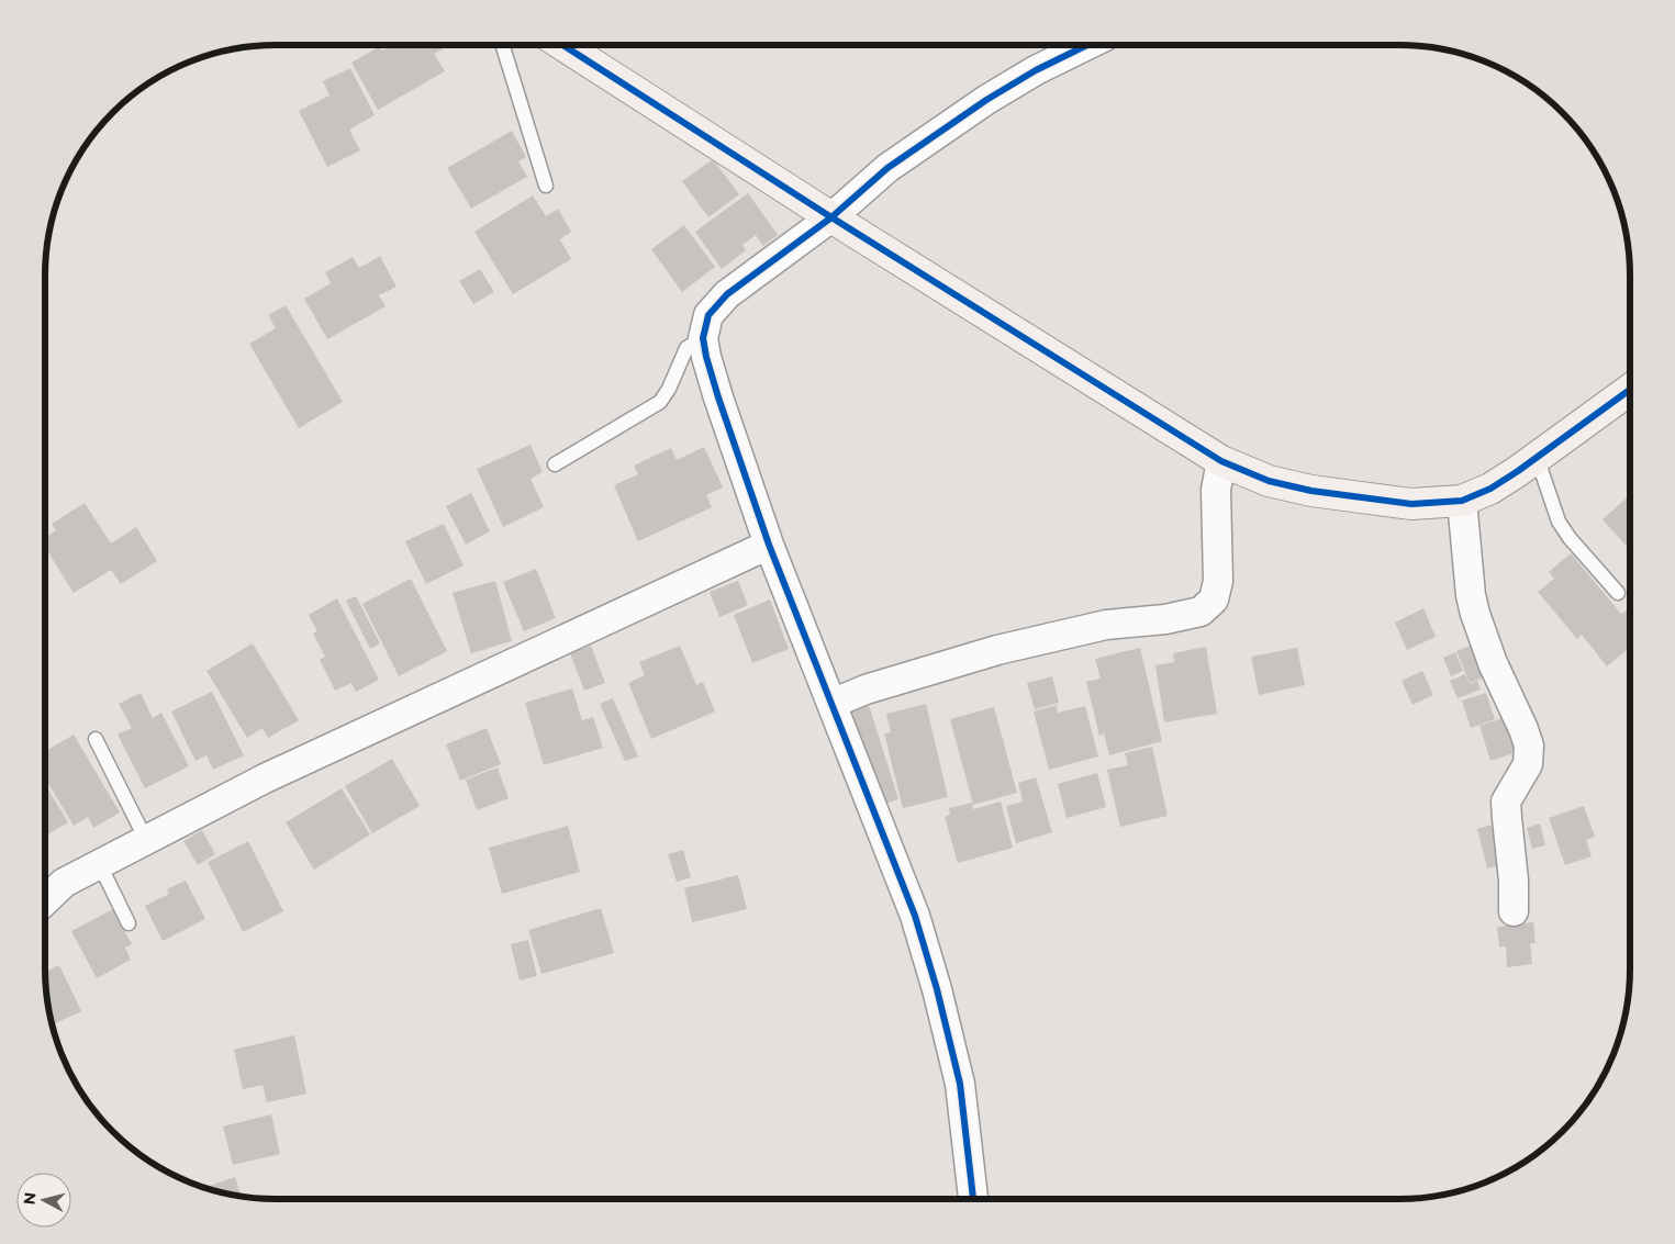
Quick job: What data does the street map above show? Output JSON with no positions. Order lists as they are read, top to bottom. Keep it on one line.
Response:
{"north":"left"}
